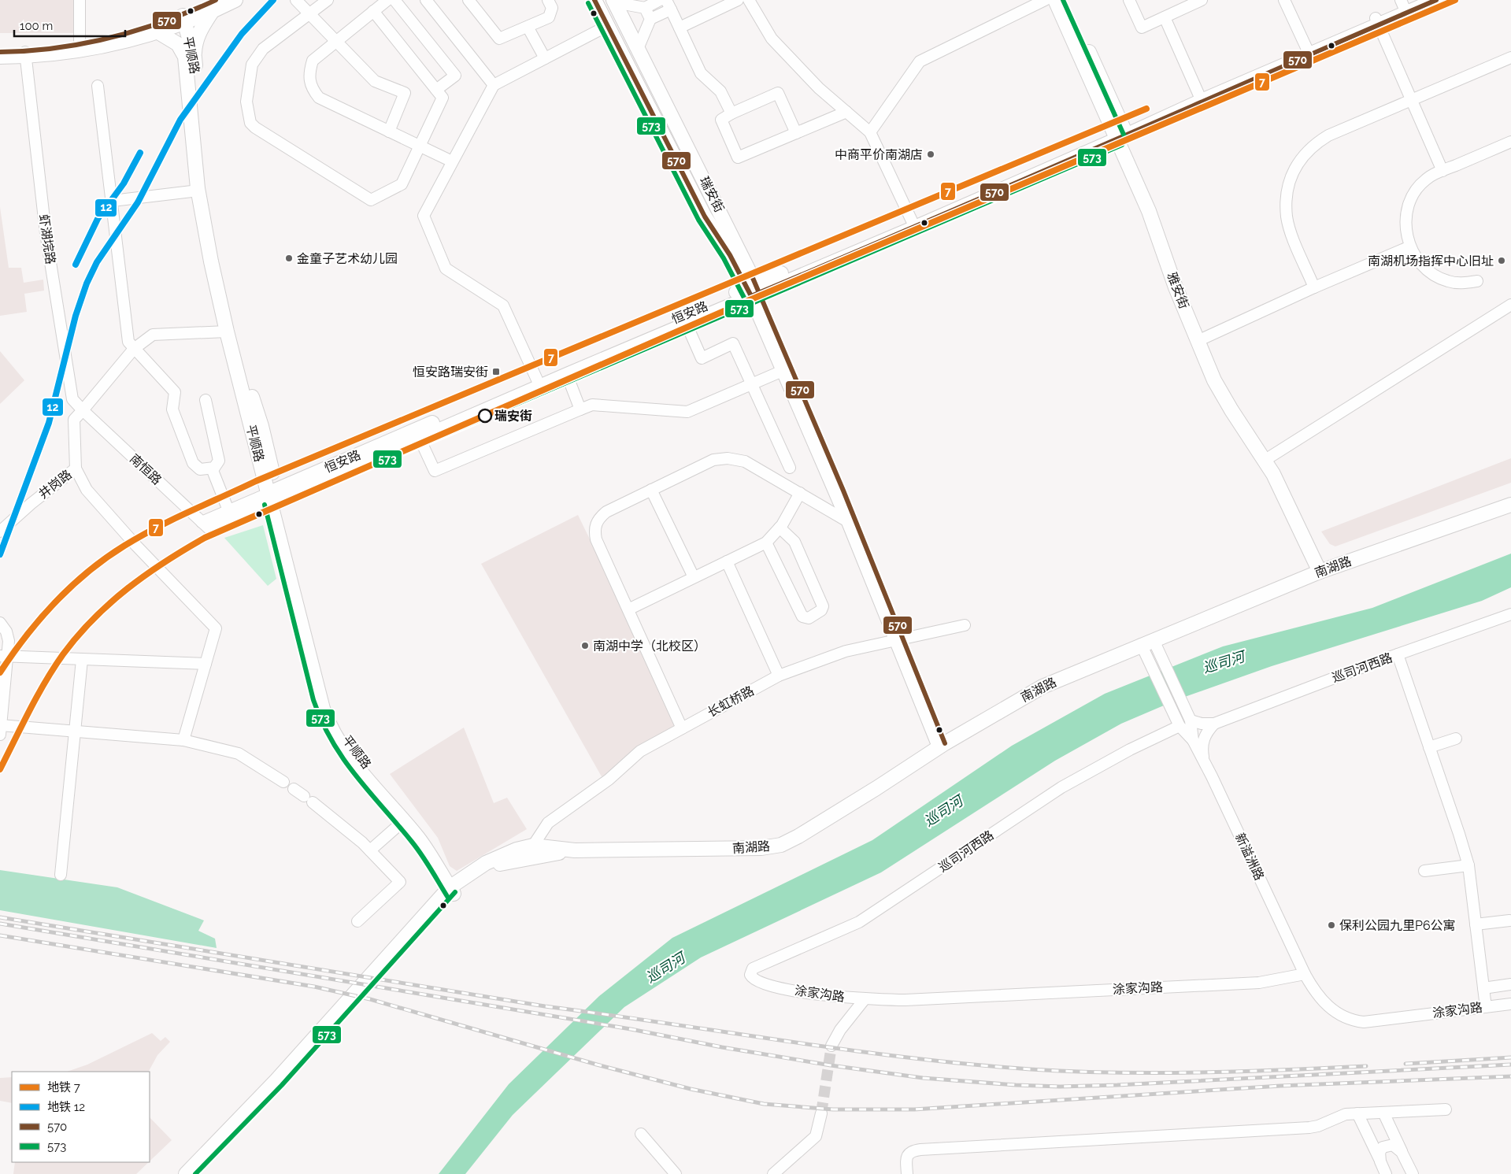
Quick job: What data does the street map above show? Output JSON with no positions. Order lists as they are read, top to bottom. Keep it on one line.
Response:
{"streets":{"main road":["平顺路","瑞安街","雅安街","恒安路","南湖路"],"street":["虾湖垸路","南恒路","井岗路","巡司河西路","长虹桥路","新溢洲路","涂家沟路"]},"crossings":[["平顺路","恒安路"],["平顺路","南湖路"],["瑞安街","恒安路"],["瑞安街","南湖路"],["瑞安街","长虹桥路"],["虾湖垸路","南恒路"],["雅安街","恒安路"],["雅安街","南湖路"],["恒安路","南恒路"],["南湖路","长虹桥路"],["巡司河西路","涂家沟路"],["新溢洲路","涂家沟路"]],"water":["巡司河"],"places":{"other":["中商平价南湖店","金童子艺术幼儿园","南湖机场指挥中心旧址","瑞安街","南湖中学（北校区）","保利公园九里P6公寓"],"transit":["恒安路瑞安街"]},"lines":["metro line 7","metro line 12","transit line 570","transit line 573"],"legend":["地铁 7","地铁 12","570","573"],"scale_bar":"100 m"}
